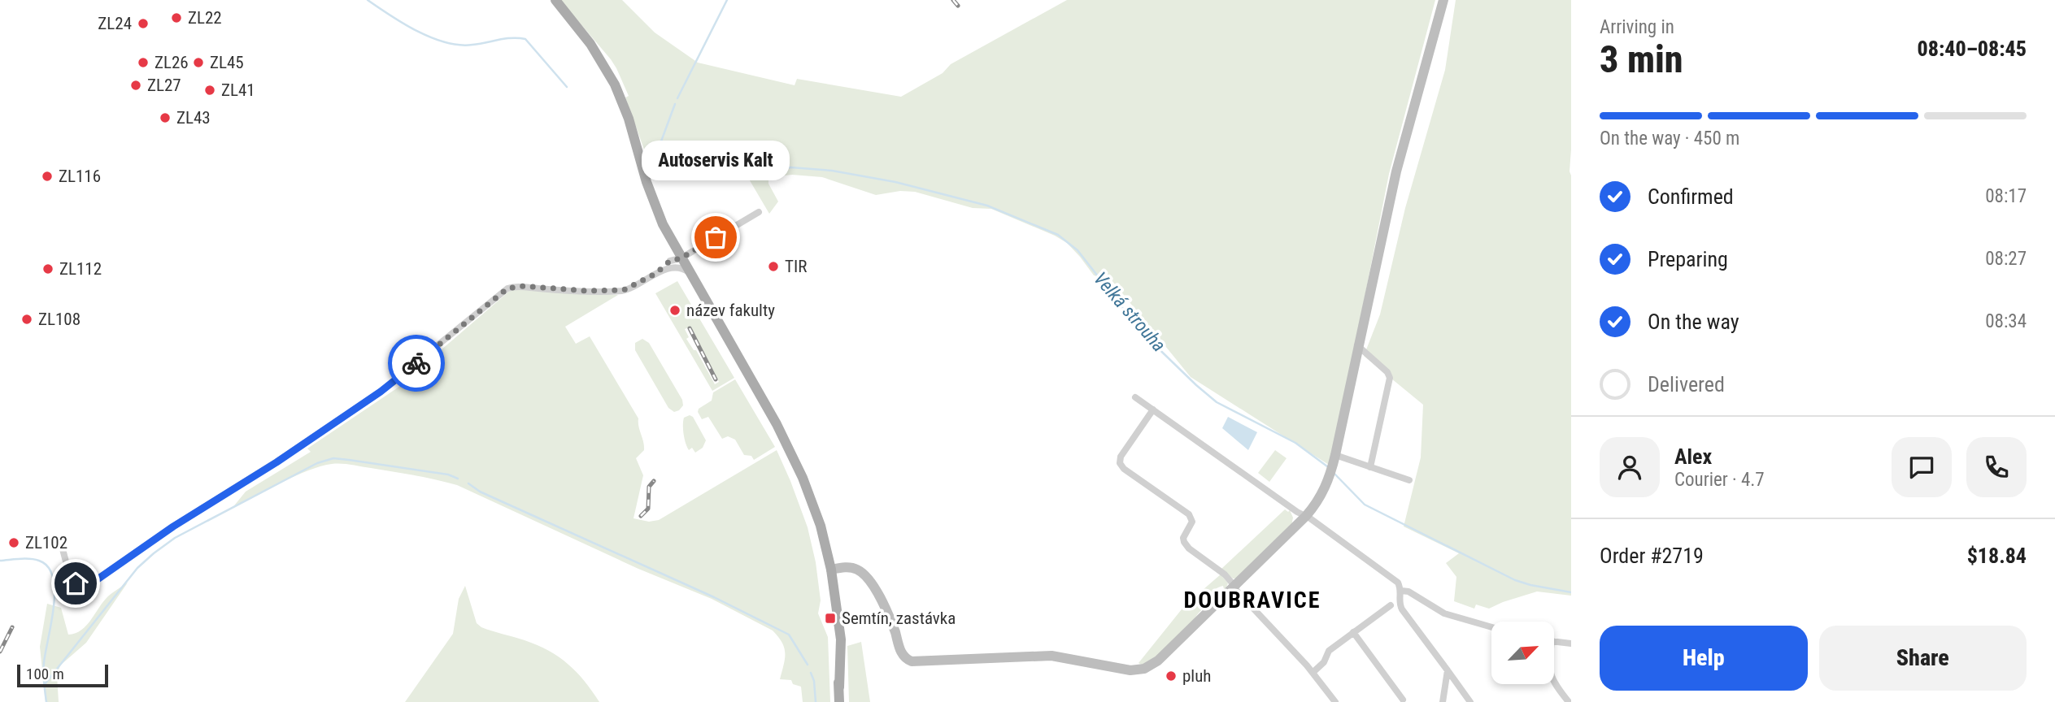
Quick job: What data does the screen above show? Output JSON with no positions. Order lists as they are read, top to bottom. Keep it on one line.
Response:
{"districts":["DOUBRAVICE"],"water":["Velká strouha"],"places":{"other":["ZL22","ZL24","ZL26","ZL45","ZL27","ZL41","ZL43","ZL116","Autoservis Kalt","TIR","ZL112","název fakulty","ZL108","ZL102","pluh"],"transit":["Semtín, zastávka"]},"scale_bar":"100 m","north":"top right","page":{"heading":["3 min","Arriving in","08:40–08:45"],"panel":["Alex","Courier · 4.7","Order #2719","$18.84"],"bar":"On the way · 450 m","bubble":"Autoservis Kalt","list":[["Confirmed","08:17"],["Preparing","08:27"],["On the way","08:34"],"Delivered"],"buttons":["Help","Share"],"scale":"100 m"}}
